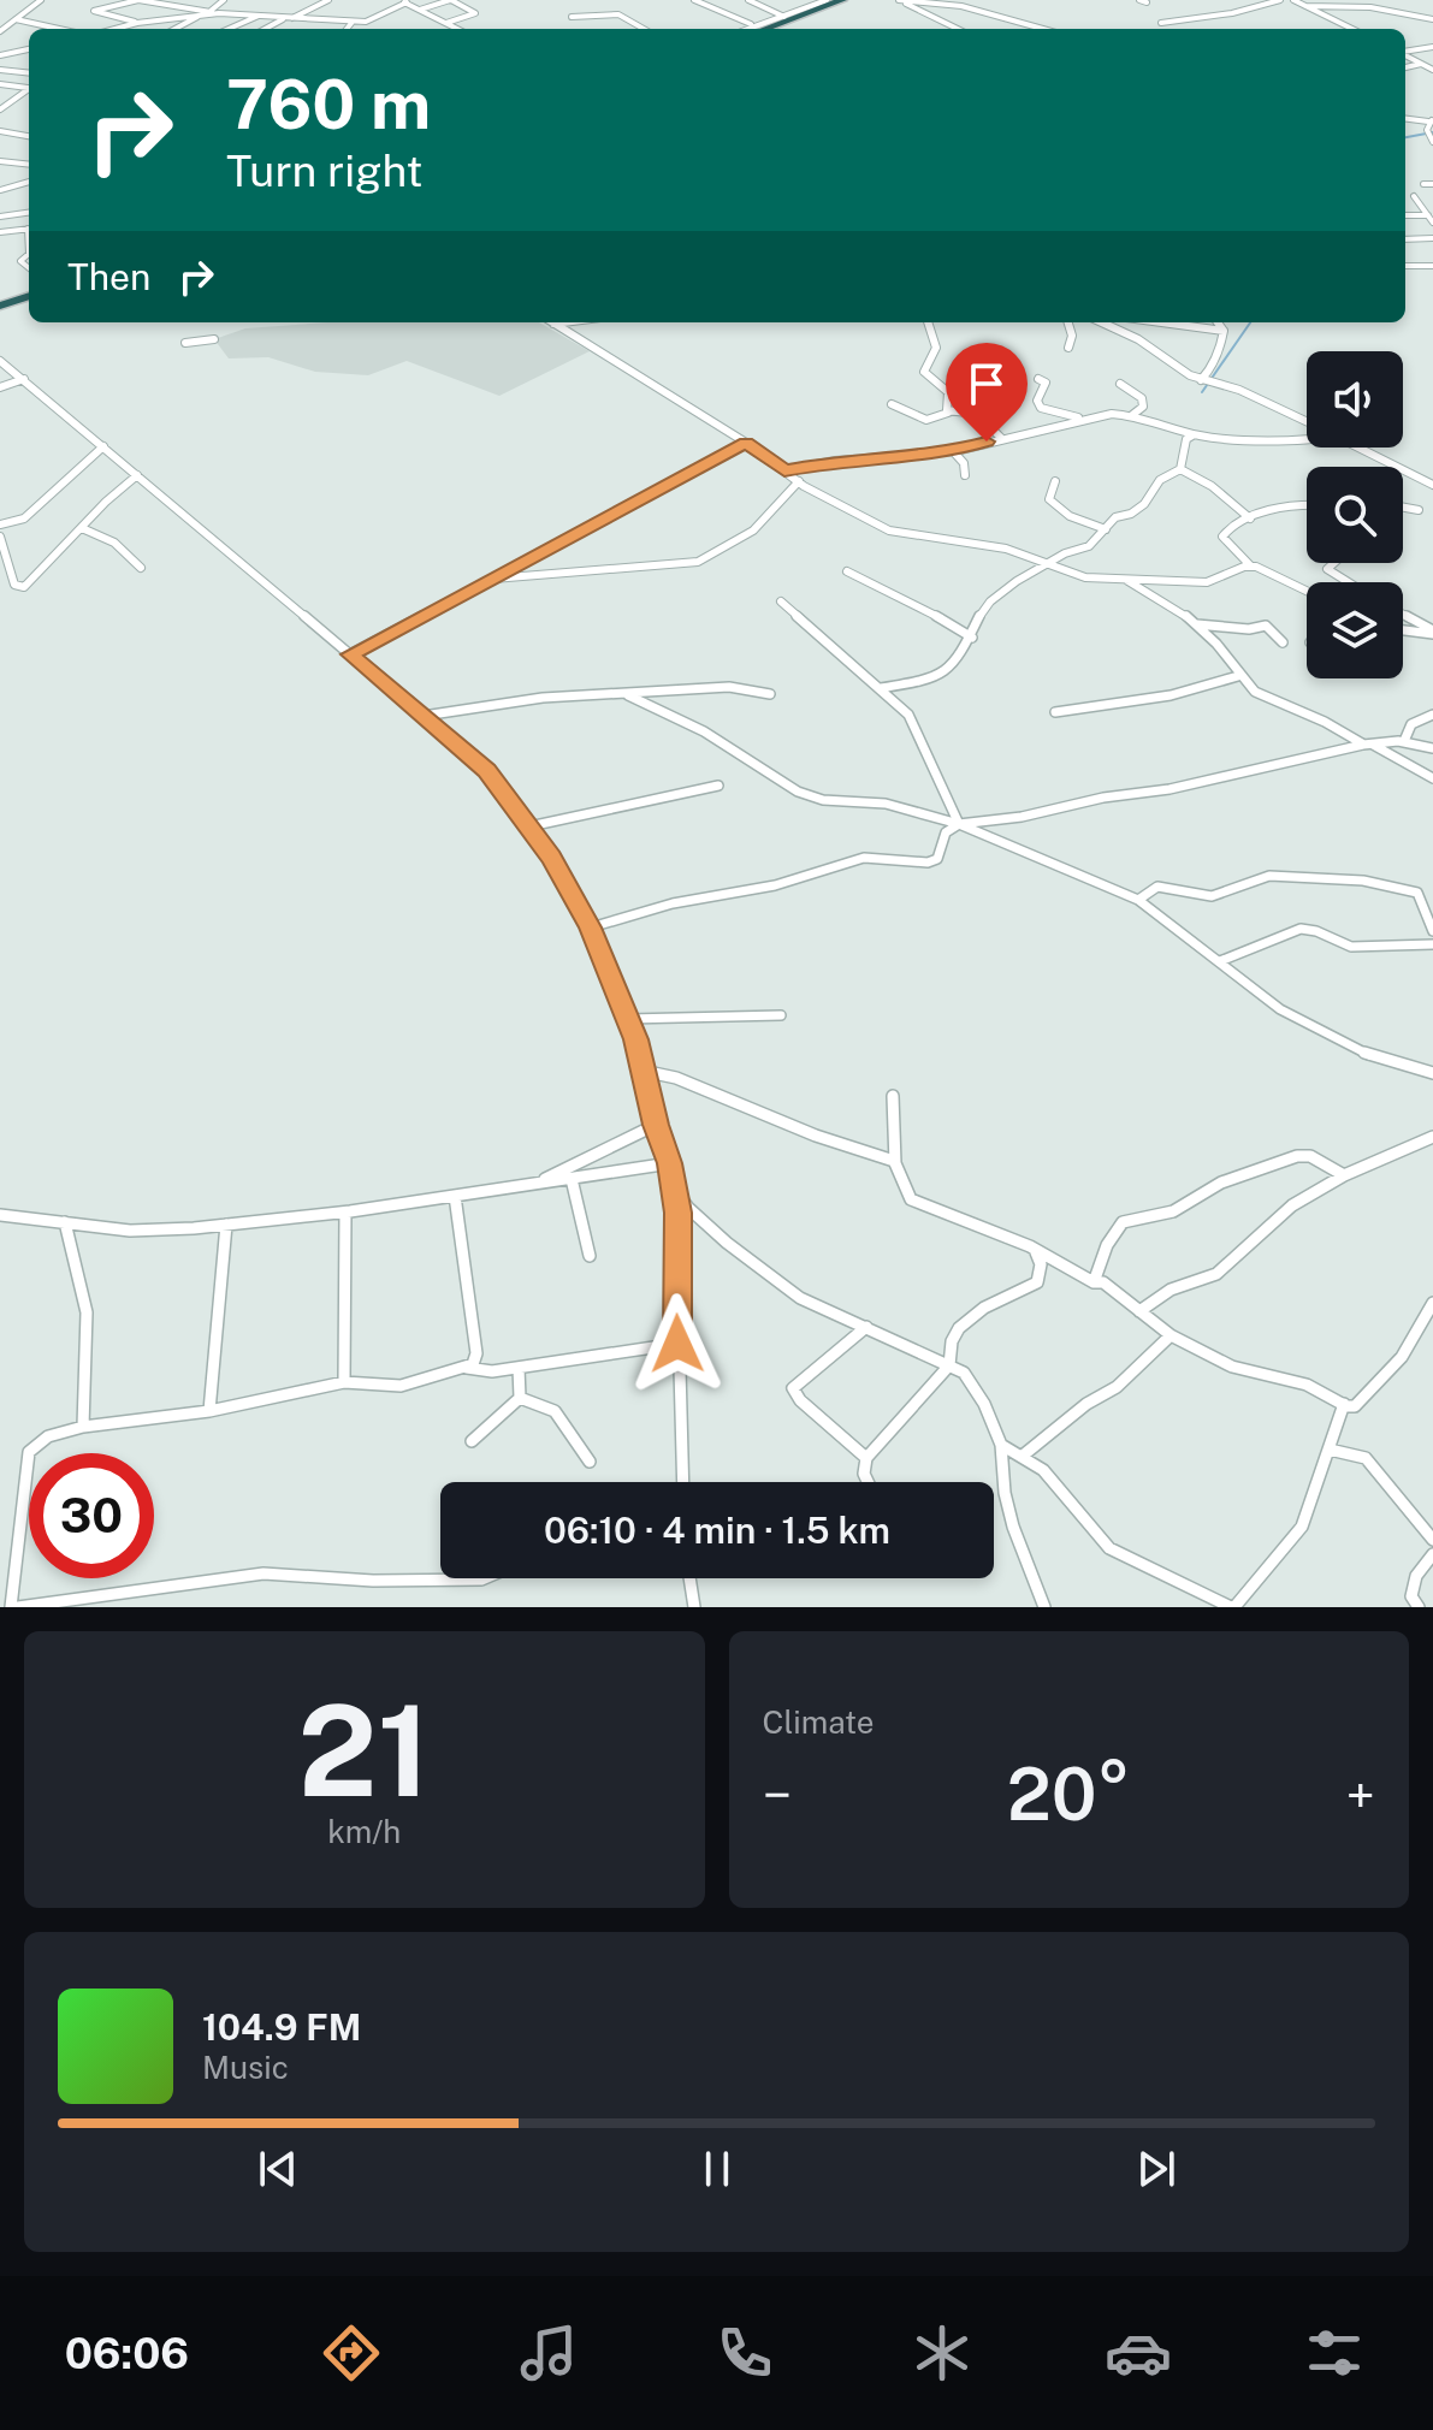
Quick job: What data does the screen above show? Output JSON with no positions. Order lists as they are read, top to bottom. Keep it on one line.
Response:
{"page":{"turn":["760 m","Turn right"],"then":"Then","limit":"30","trip":"06:10 · 4 min · 1.5 km","tile":[["21","km/h"],"Climate"],"heat":["−","20°","+"],"song":["104.9 FM","Music"],"tabs":"06:06"}}
